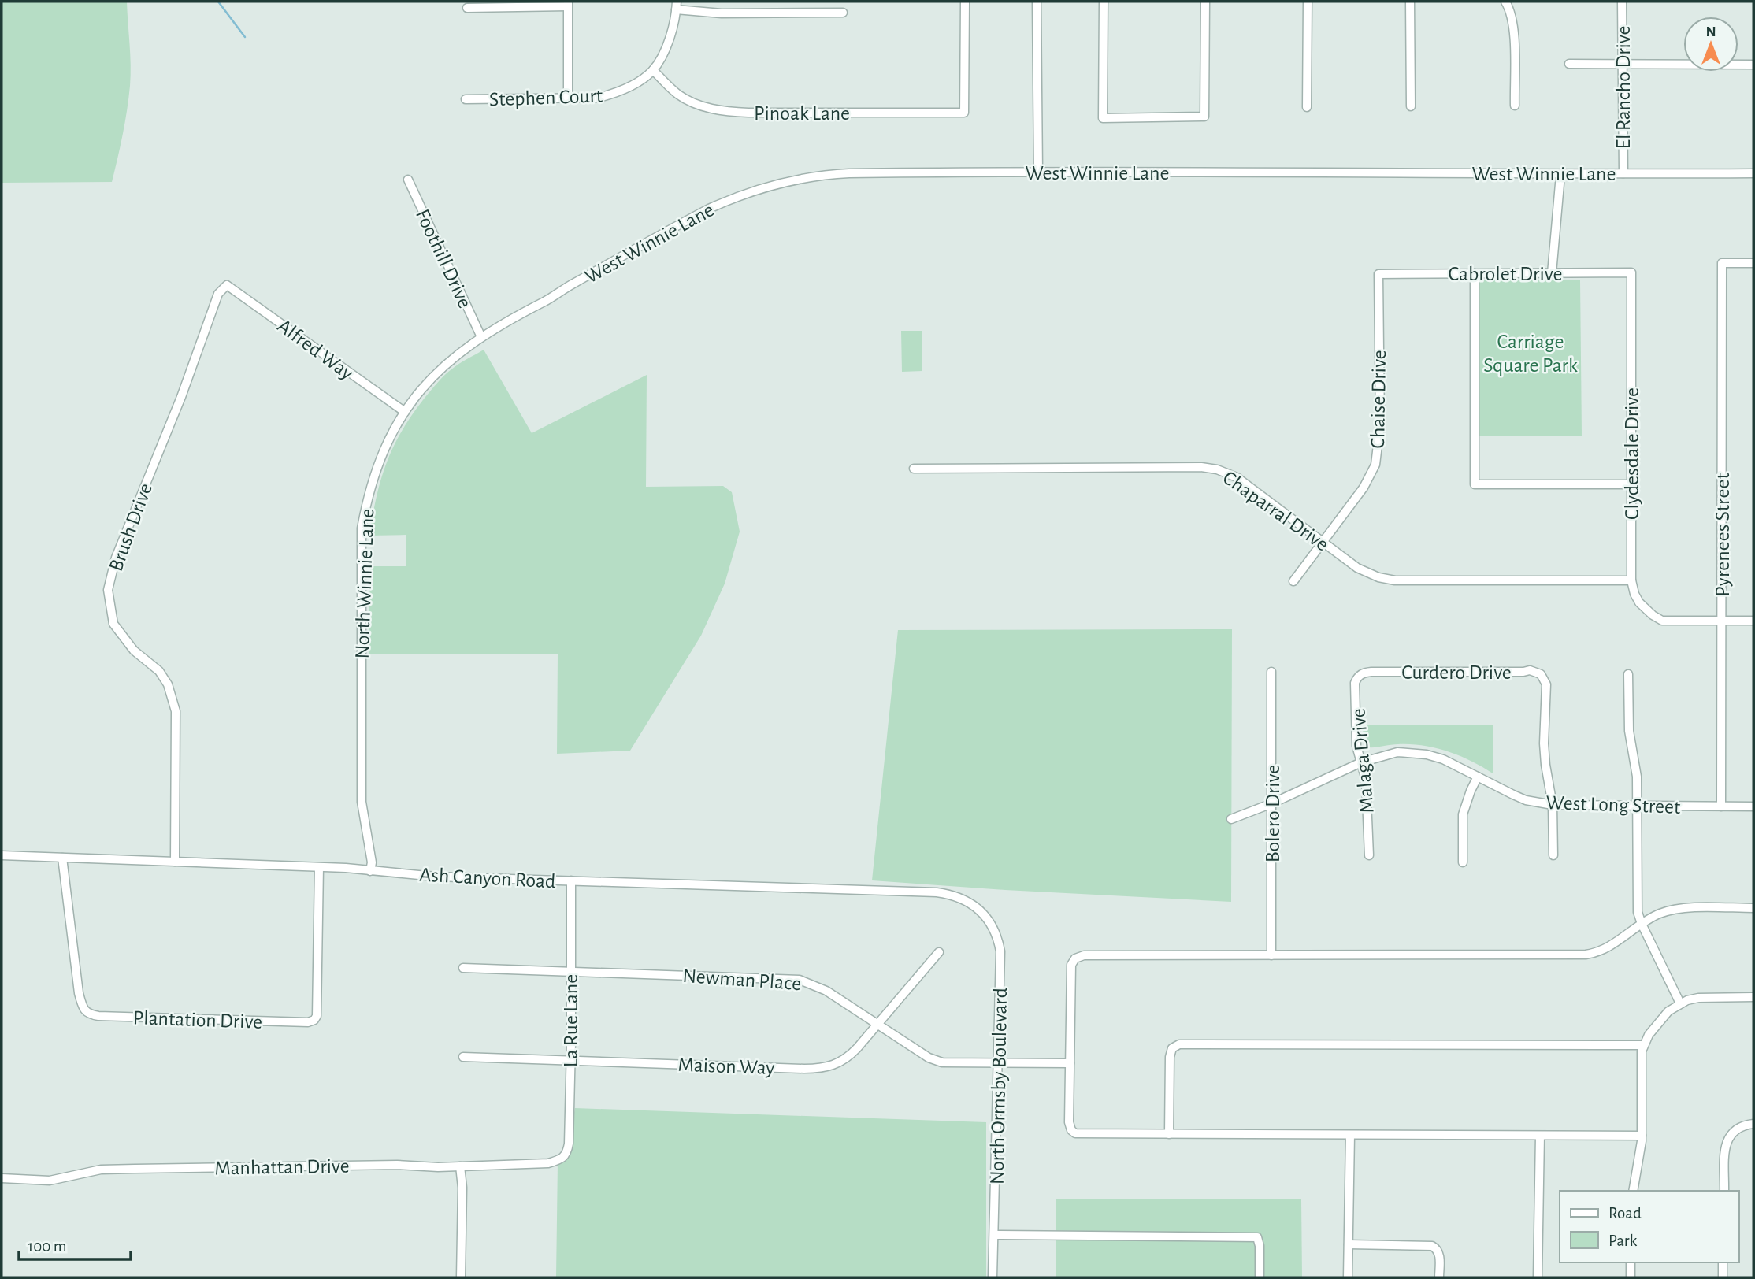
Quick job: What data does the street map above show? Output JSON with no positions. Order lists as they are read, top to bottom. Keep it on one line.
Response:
{"streets":{"street":["El Rancho Drive","Stephen Court","Pinoak Lane","West Winnie Lane","Foothill Drive","Cabrolet Drive","Alfred Way","Chaise Drive","Clydesdale Drive","Chaparral Drive","Brush Drive","Pyrenees Street","North Winnie Lane","Curdero Drive","Malaga Drive","West Long Street","Bolero Drive","Ash Canyon Road","Newman Place","Plantation Drive","La Rue Lane","Maison Way","North Ormsby Boulevard","Manhattan Drive"]},"crossings":[["El Rancho Drive","West Winnie Lane"],["Stephen Court","Pinoak Lane"],["West Winnie Lane","Foothill Drive"],["West Winnie Lane","North Winnie Lane"],["Foothill Drive","North Winnie Lane"],["Cabrolet Drive","Chaise Drive"],["Cabrolet Drive","Clydesdale Drive"],["Alfred Way","Brush Drive"],["Alfred Way","North Winnie Lane"],["Chaise Drive","Chaparral Drive"],["Clydesdale Drive","Chaparral Drive"],["Clydesdale Drive","Pyrenees Street"],["Brush Drive","Ash Canyon Road"],["Pyrenees Street","West Long Street"],["North Winnie Lane","Ash Canyon Road"],["Curdero Drive","Malaga Drive"],["Curdero Drive","West Long Street"],["Malaga Drive","West Long Street"],["West Long Street","Bolero Drive"],["Ash Canyon Road","Plantation Drive"],["Ash Canyon Road","La Rue Lane"],["Ash Canyon Road","North Ormsby Boulevard"],["Newman Place","La Rue Lane"],["Newman Place","Maison Way"],["Newman Place","North Ormsby Boulevard"],["La Rue Lane","Maison Way"],["La Rue Lane","Manhattan Drive"]],"parks":["Carriage Square Park"],"legend":["Road","Park"],"scale_bar":"100 m","north":"top"}
